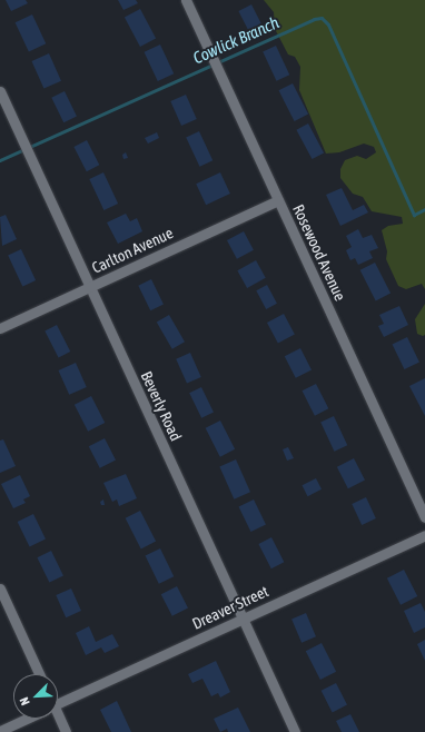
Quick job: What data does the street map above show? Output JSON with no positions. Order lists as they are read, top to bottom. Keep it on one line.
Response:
{"streets":{"street":["Carlton Avenue","Rosewood Avenue","Beverly Road","Dreaver Street"]},"crossings":[["Carlton Avenue","Rosewood Avenue"],["Carlton Avenue","Beverly Road"],["Beverly Road","Dreaver Street"]],"water":["Cowlick Branch"],"north":"bottom left"}
